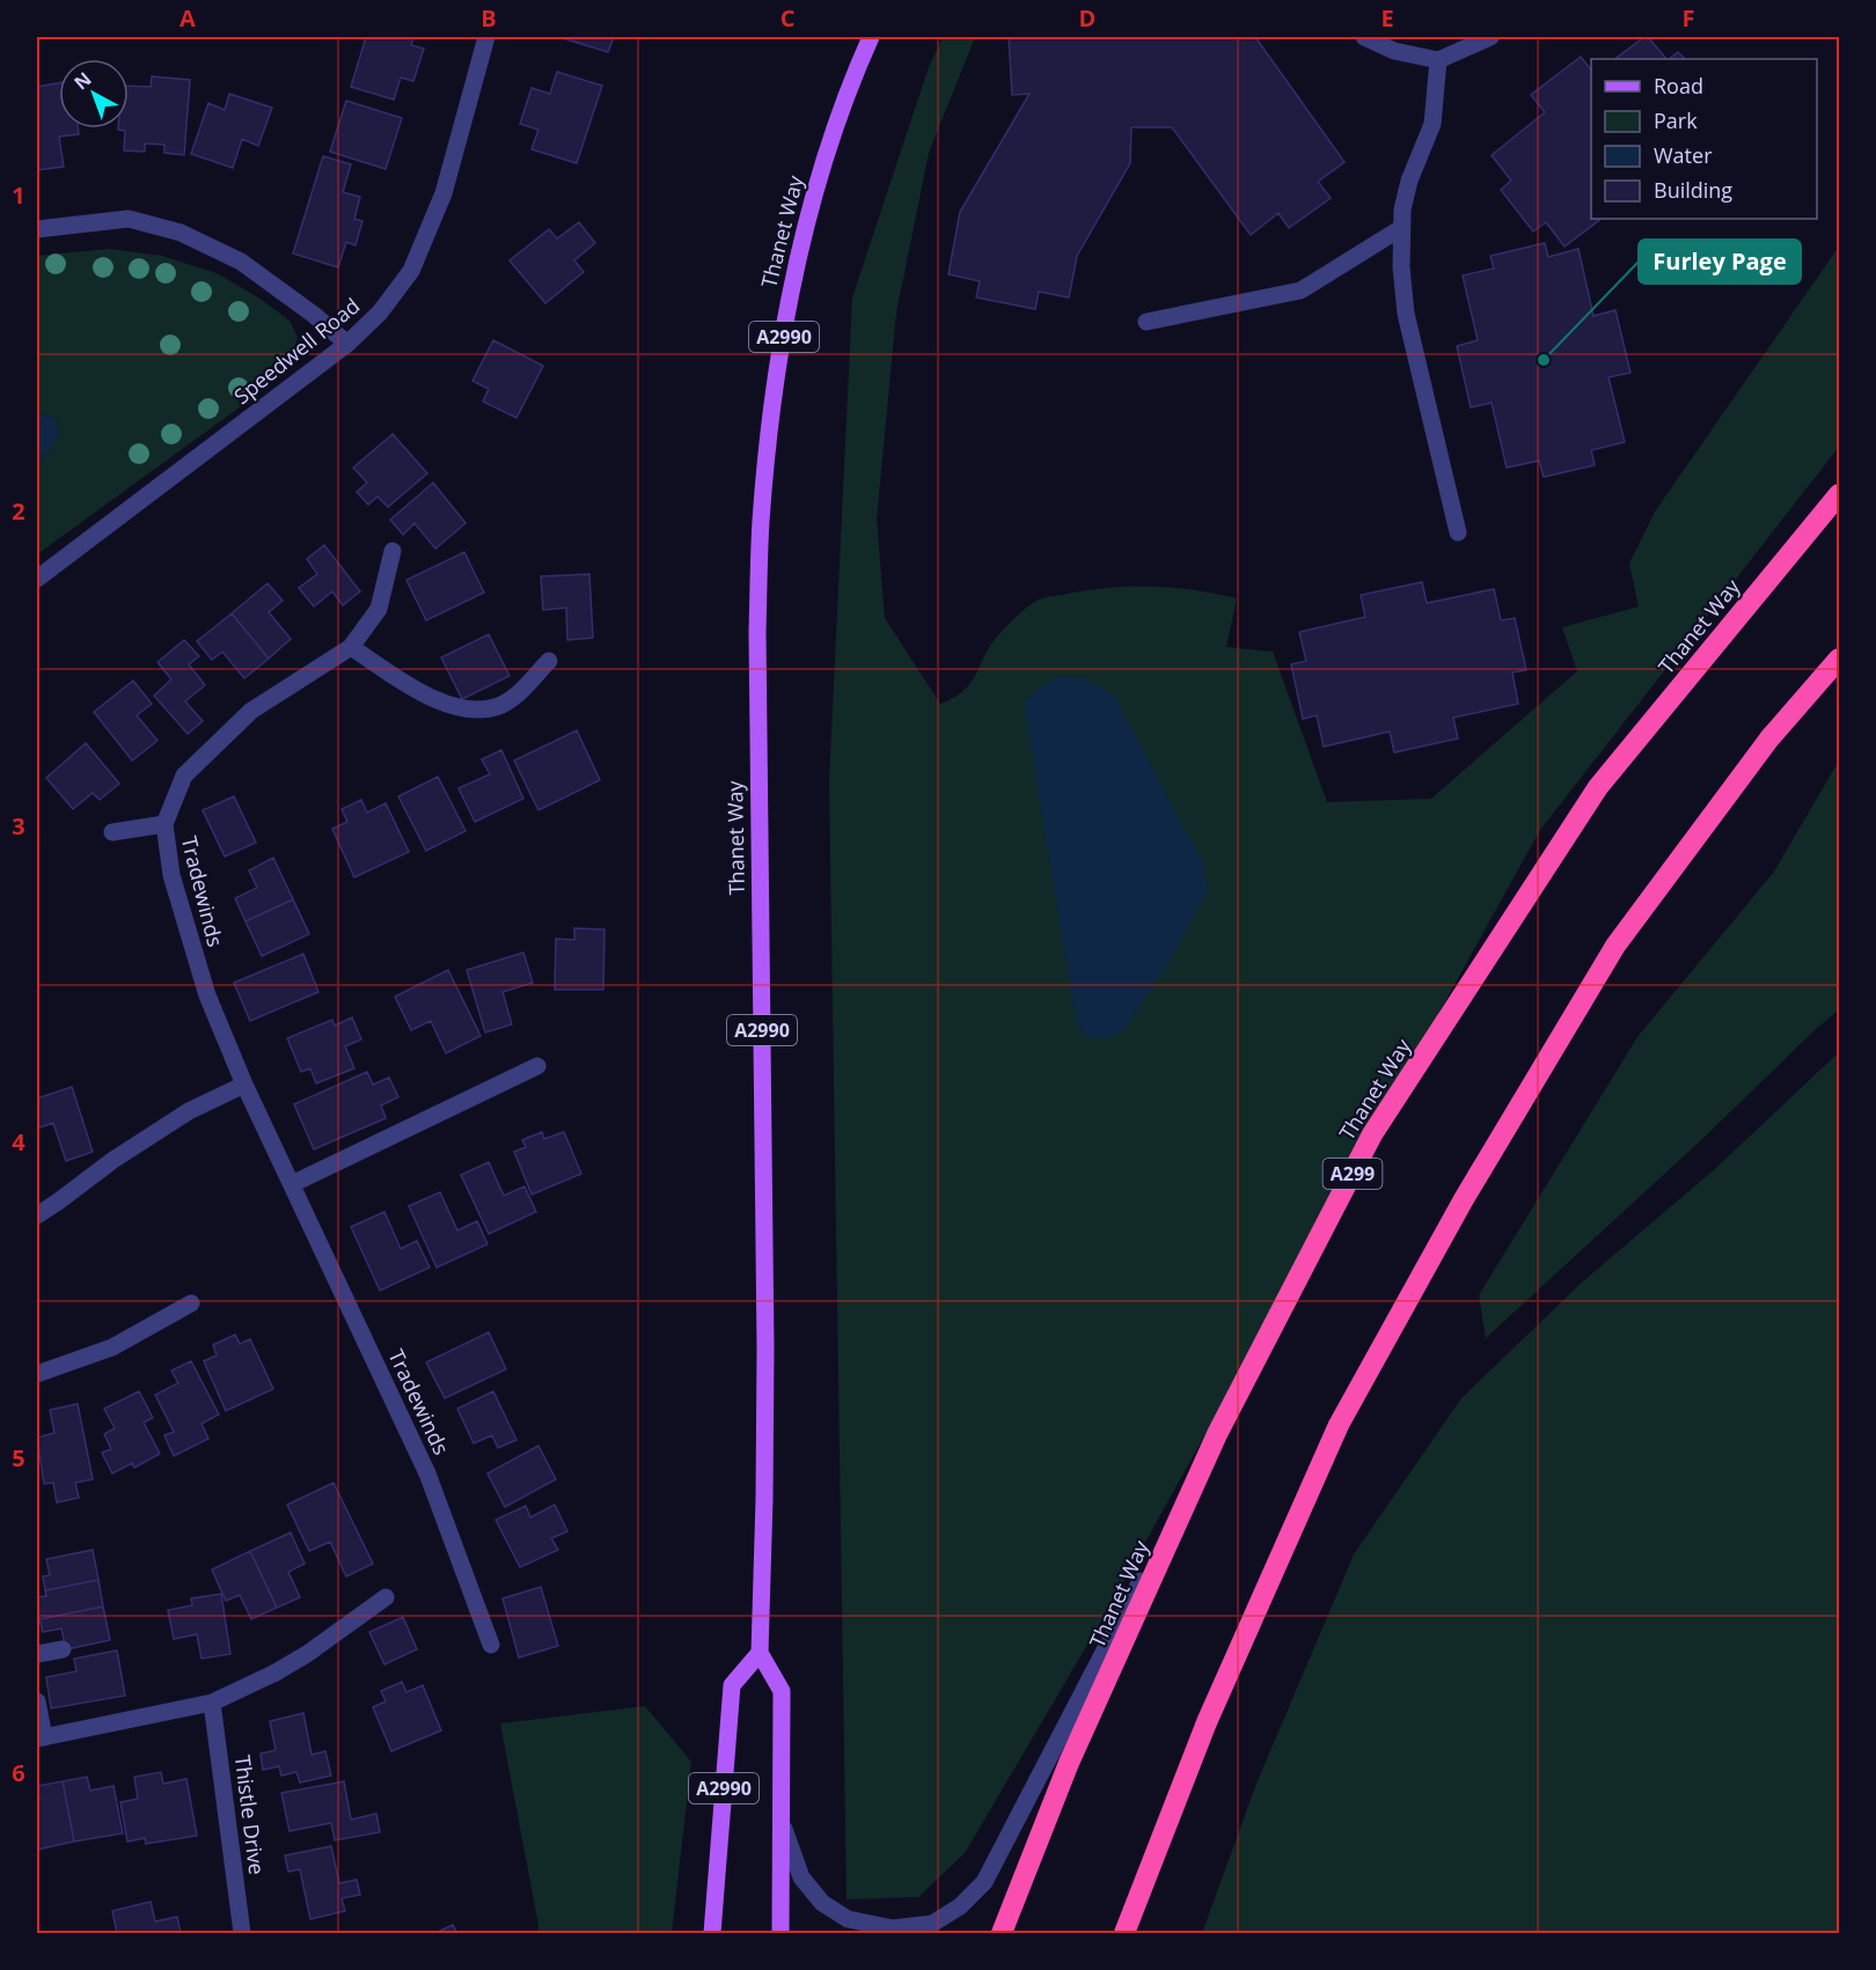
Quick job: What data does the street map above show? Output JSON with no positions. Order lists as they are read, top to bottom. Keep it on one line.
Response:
{"streets":{"highway":["Thanet Way","A299"],"main road":["A2990"],"street":["Speedwell Road","Tradewinds","Thistle Drive"]},"crossings":[["Thanet Way","A2990"]],"places":["Furley Page"],"legend":["Road","Park","Water","Building"],"north":"top left","grid":{"columns":["A","B","C","D","E","F"],"rows":["1","2","3","4","5","6"]}}
